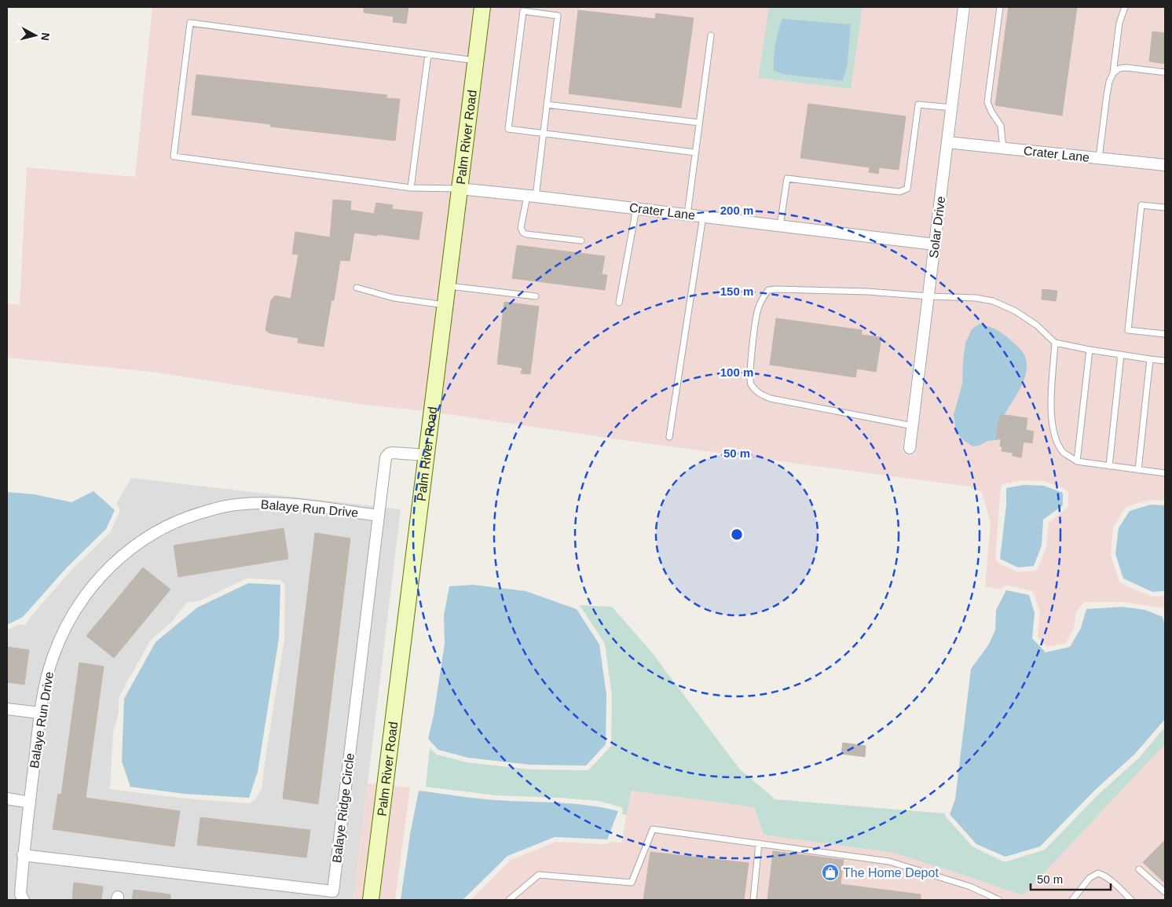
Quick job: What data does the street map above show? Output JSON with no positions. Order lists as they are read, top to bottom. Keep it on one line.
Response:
{"streets":{"street":["Palm River Road","Crater Lane","Solar Drive","Balaye Run Drive","Balaye Ridge Circle"]},"crossings":[["Palm River Road","Crater Lane"],["Palm River Road","Balaye Ridge Circle"],["Crater Lane","Solar Drive"],["Balaye Run Drive","Balaye Ridge Circle"]],"places":{"shop":["The Home Depot"]},"scale_bar":"50 m","north":"right","rings":["200 m","150 m","100 m","50 m"]}
